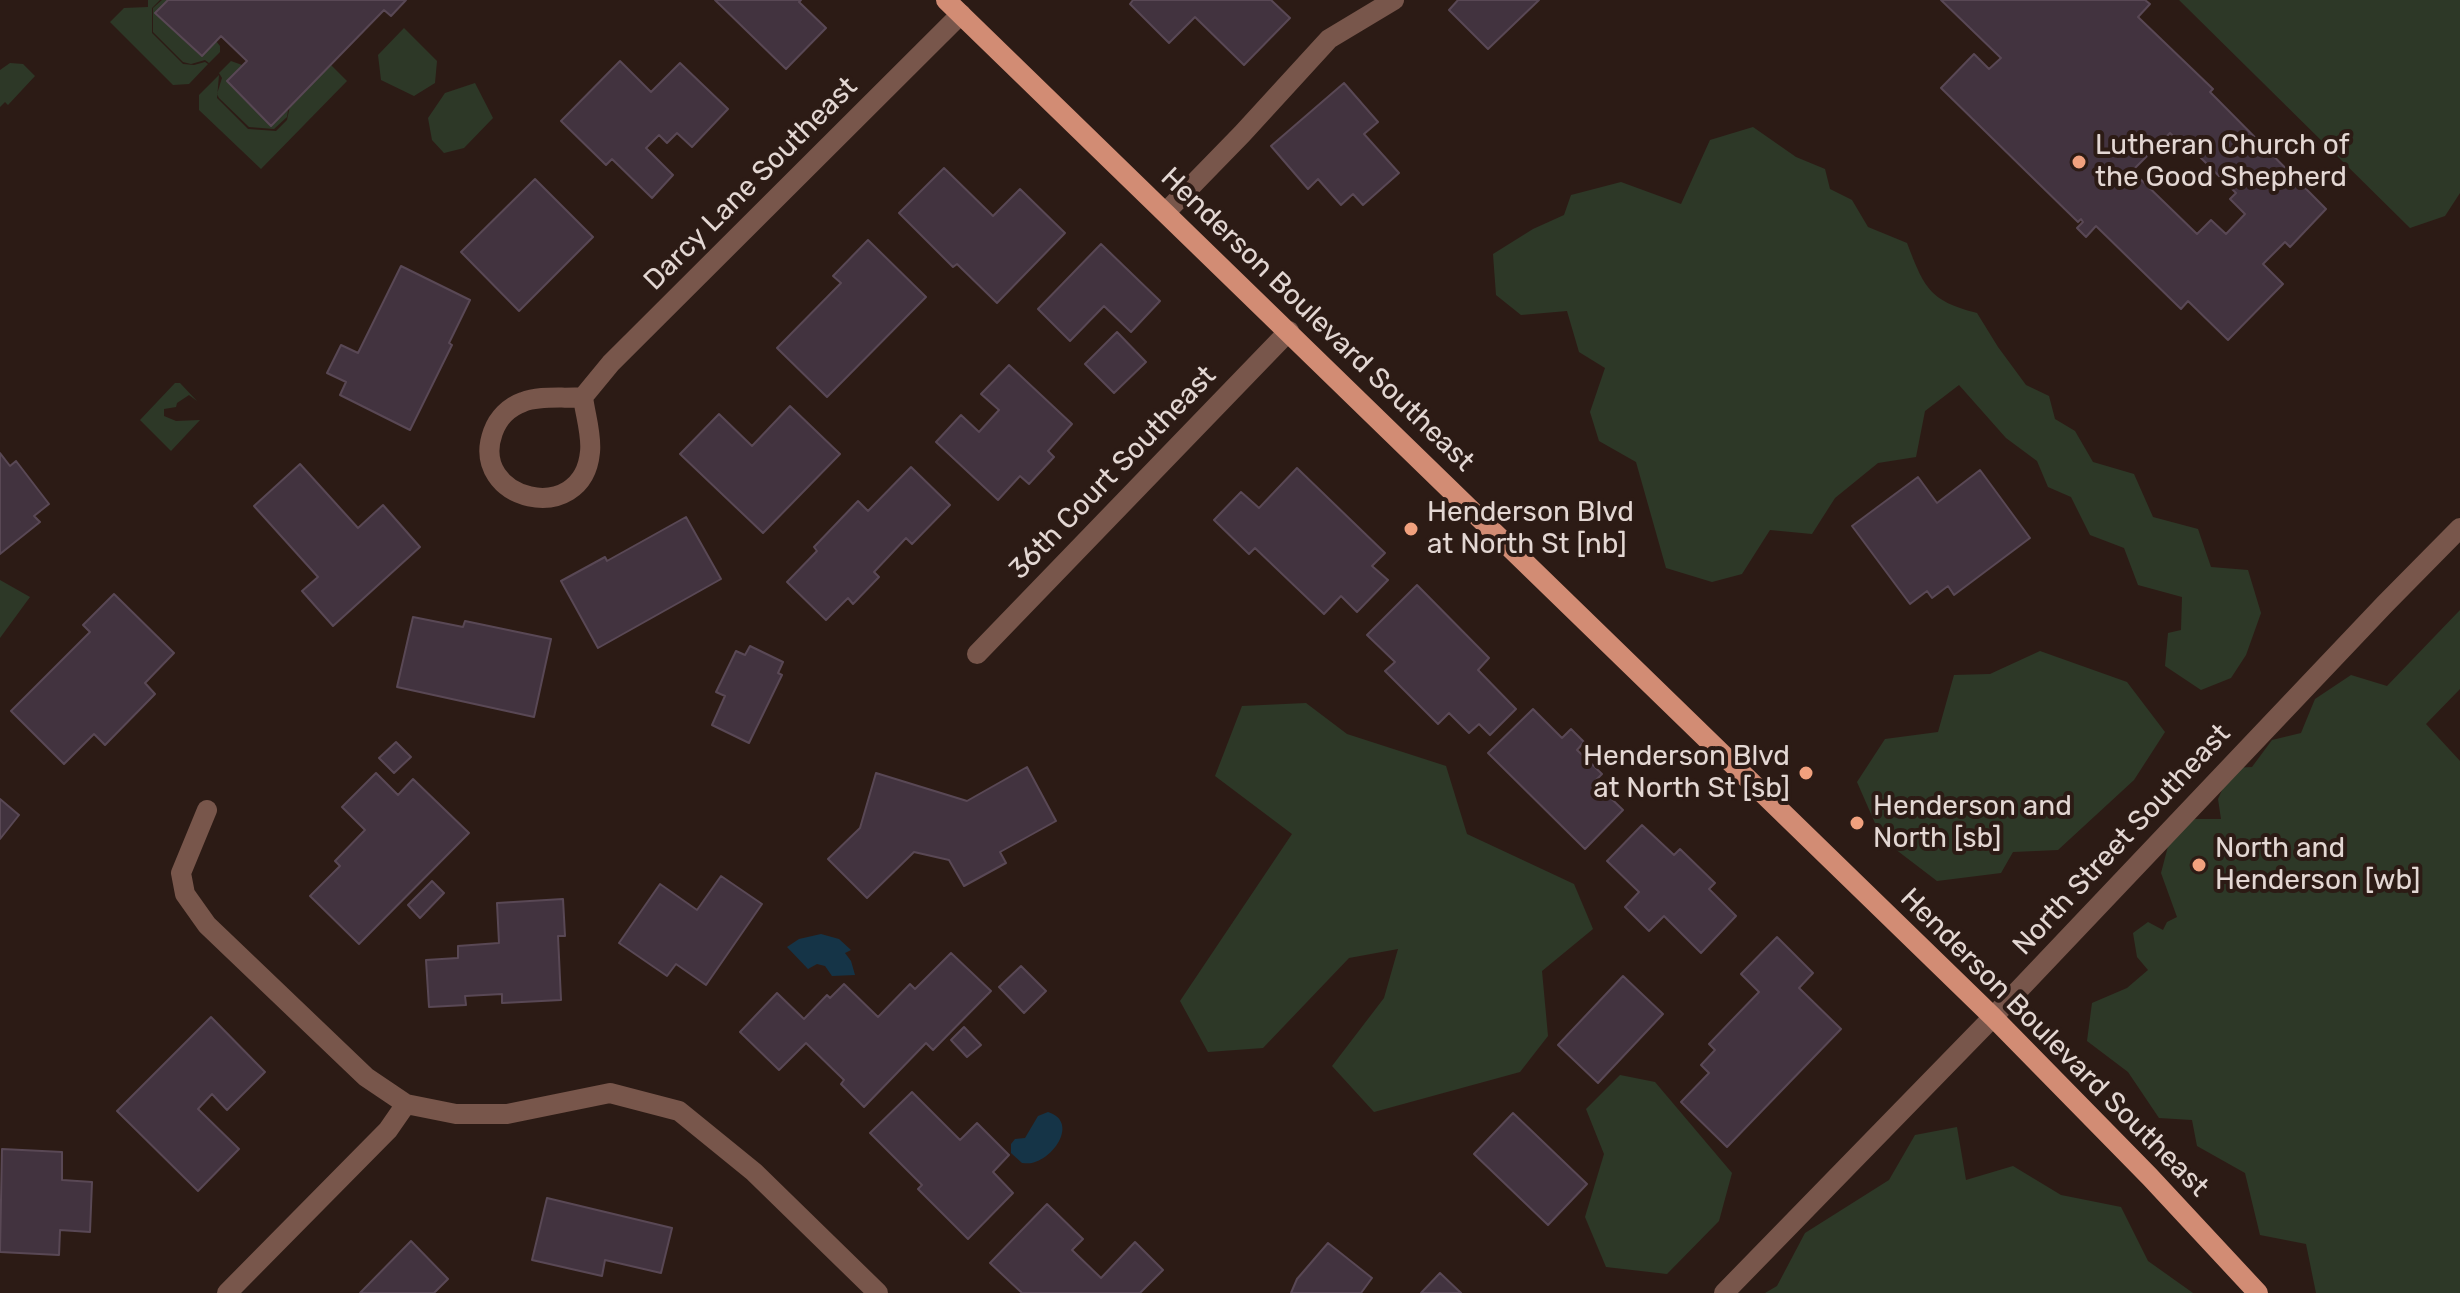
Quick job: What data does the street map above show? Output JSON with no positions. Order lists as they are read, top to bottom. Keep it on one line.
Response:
{"streets":{"main road":["Henderson Boulevard Southeast"],"street":["Darcy Lane Southeast","36th Court Southeast","North Street Southeast"]},"crossings":[["Darcy Lane Southeast","Henderson Boulevard Southeast"],["Henderson Boulevard Southeast","36th Court Southeast"],["Henderson Boulevard Southeast","North Street Southeast"]],"places":["Lutheran Church of the Good Shepherd","Henderson Blvd at North St [nb]","Henderson Blvd at North St [sb]","Henderson and North [sb]","North and Henderson [wb]"]}
